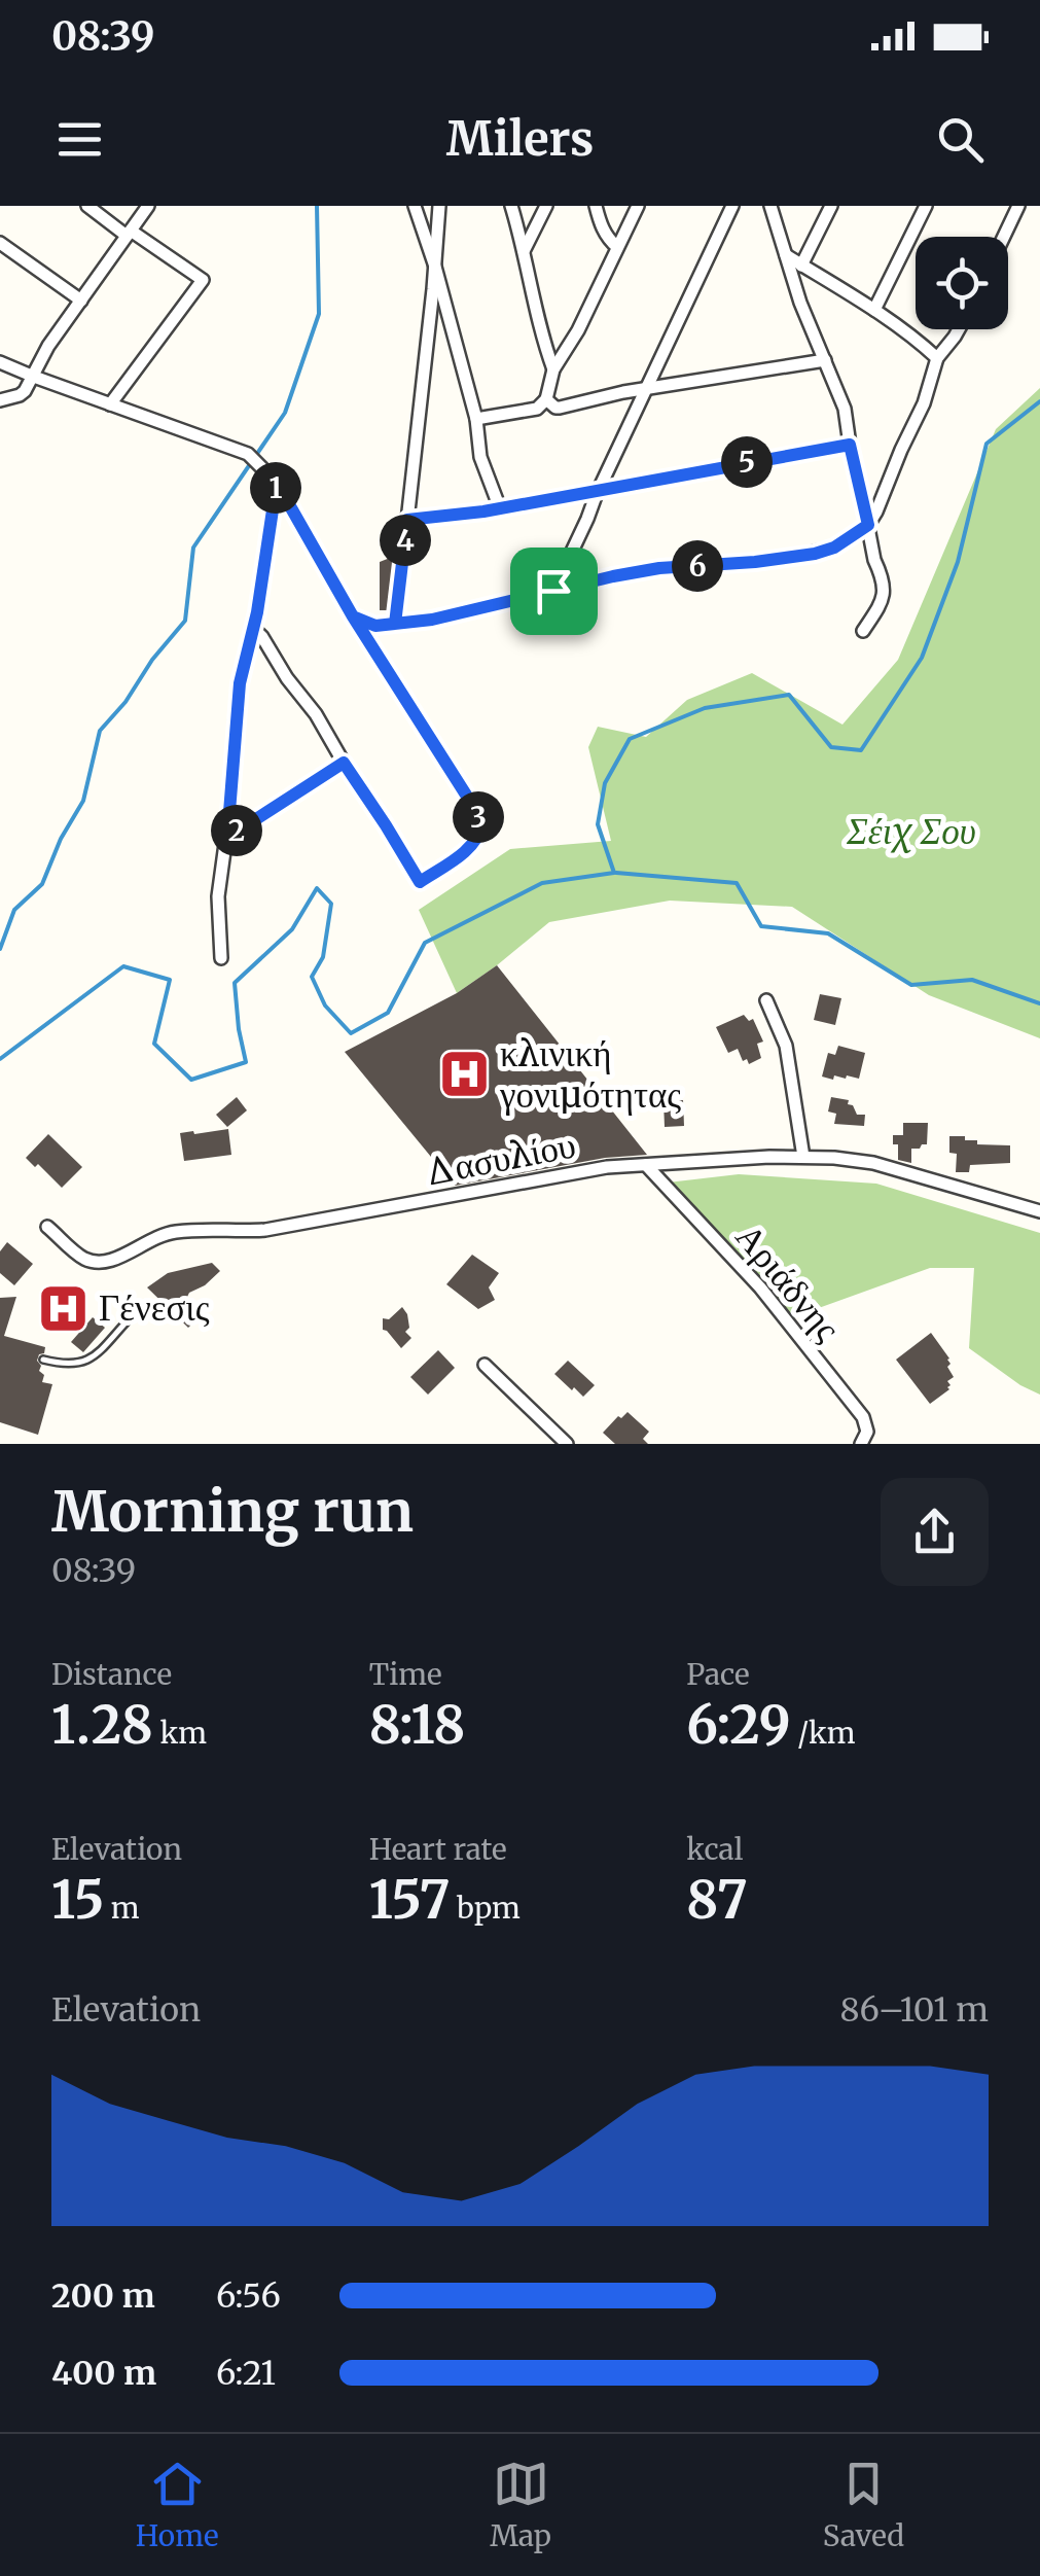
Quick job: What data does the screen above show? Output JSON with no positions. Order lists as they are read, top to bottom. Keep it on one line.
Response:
{"streets":{"street":["Δασυλίου","Αριάδνης"]},"crossings":[["Δασυλίου","Αριάδνης"]],"parks":["Σέιχ Σου"],"places":{"hospital":["κλινική γονιμότητας","Γένεσις"]},"page":{"status":"08:39","header":"Milers","pins":["5","1","4","6","3","2"],"heading":["Morning run","08:39"],"stats":[["Distance","1.28 km"],["Time","8:18"],["Pace","6:29 /km"],["Elevation","15 m"],["Heart rate","157 bpm"],["kcal","87"]],"chart":["Elevation","86–101 m"],"list":[{"name":"200 m","note":"6:56"},{"name":"400 m","note":"6:21"}],"tabs":["Home","Map","Saved"]}}
